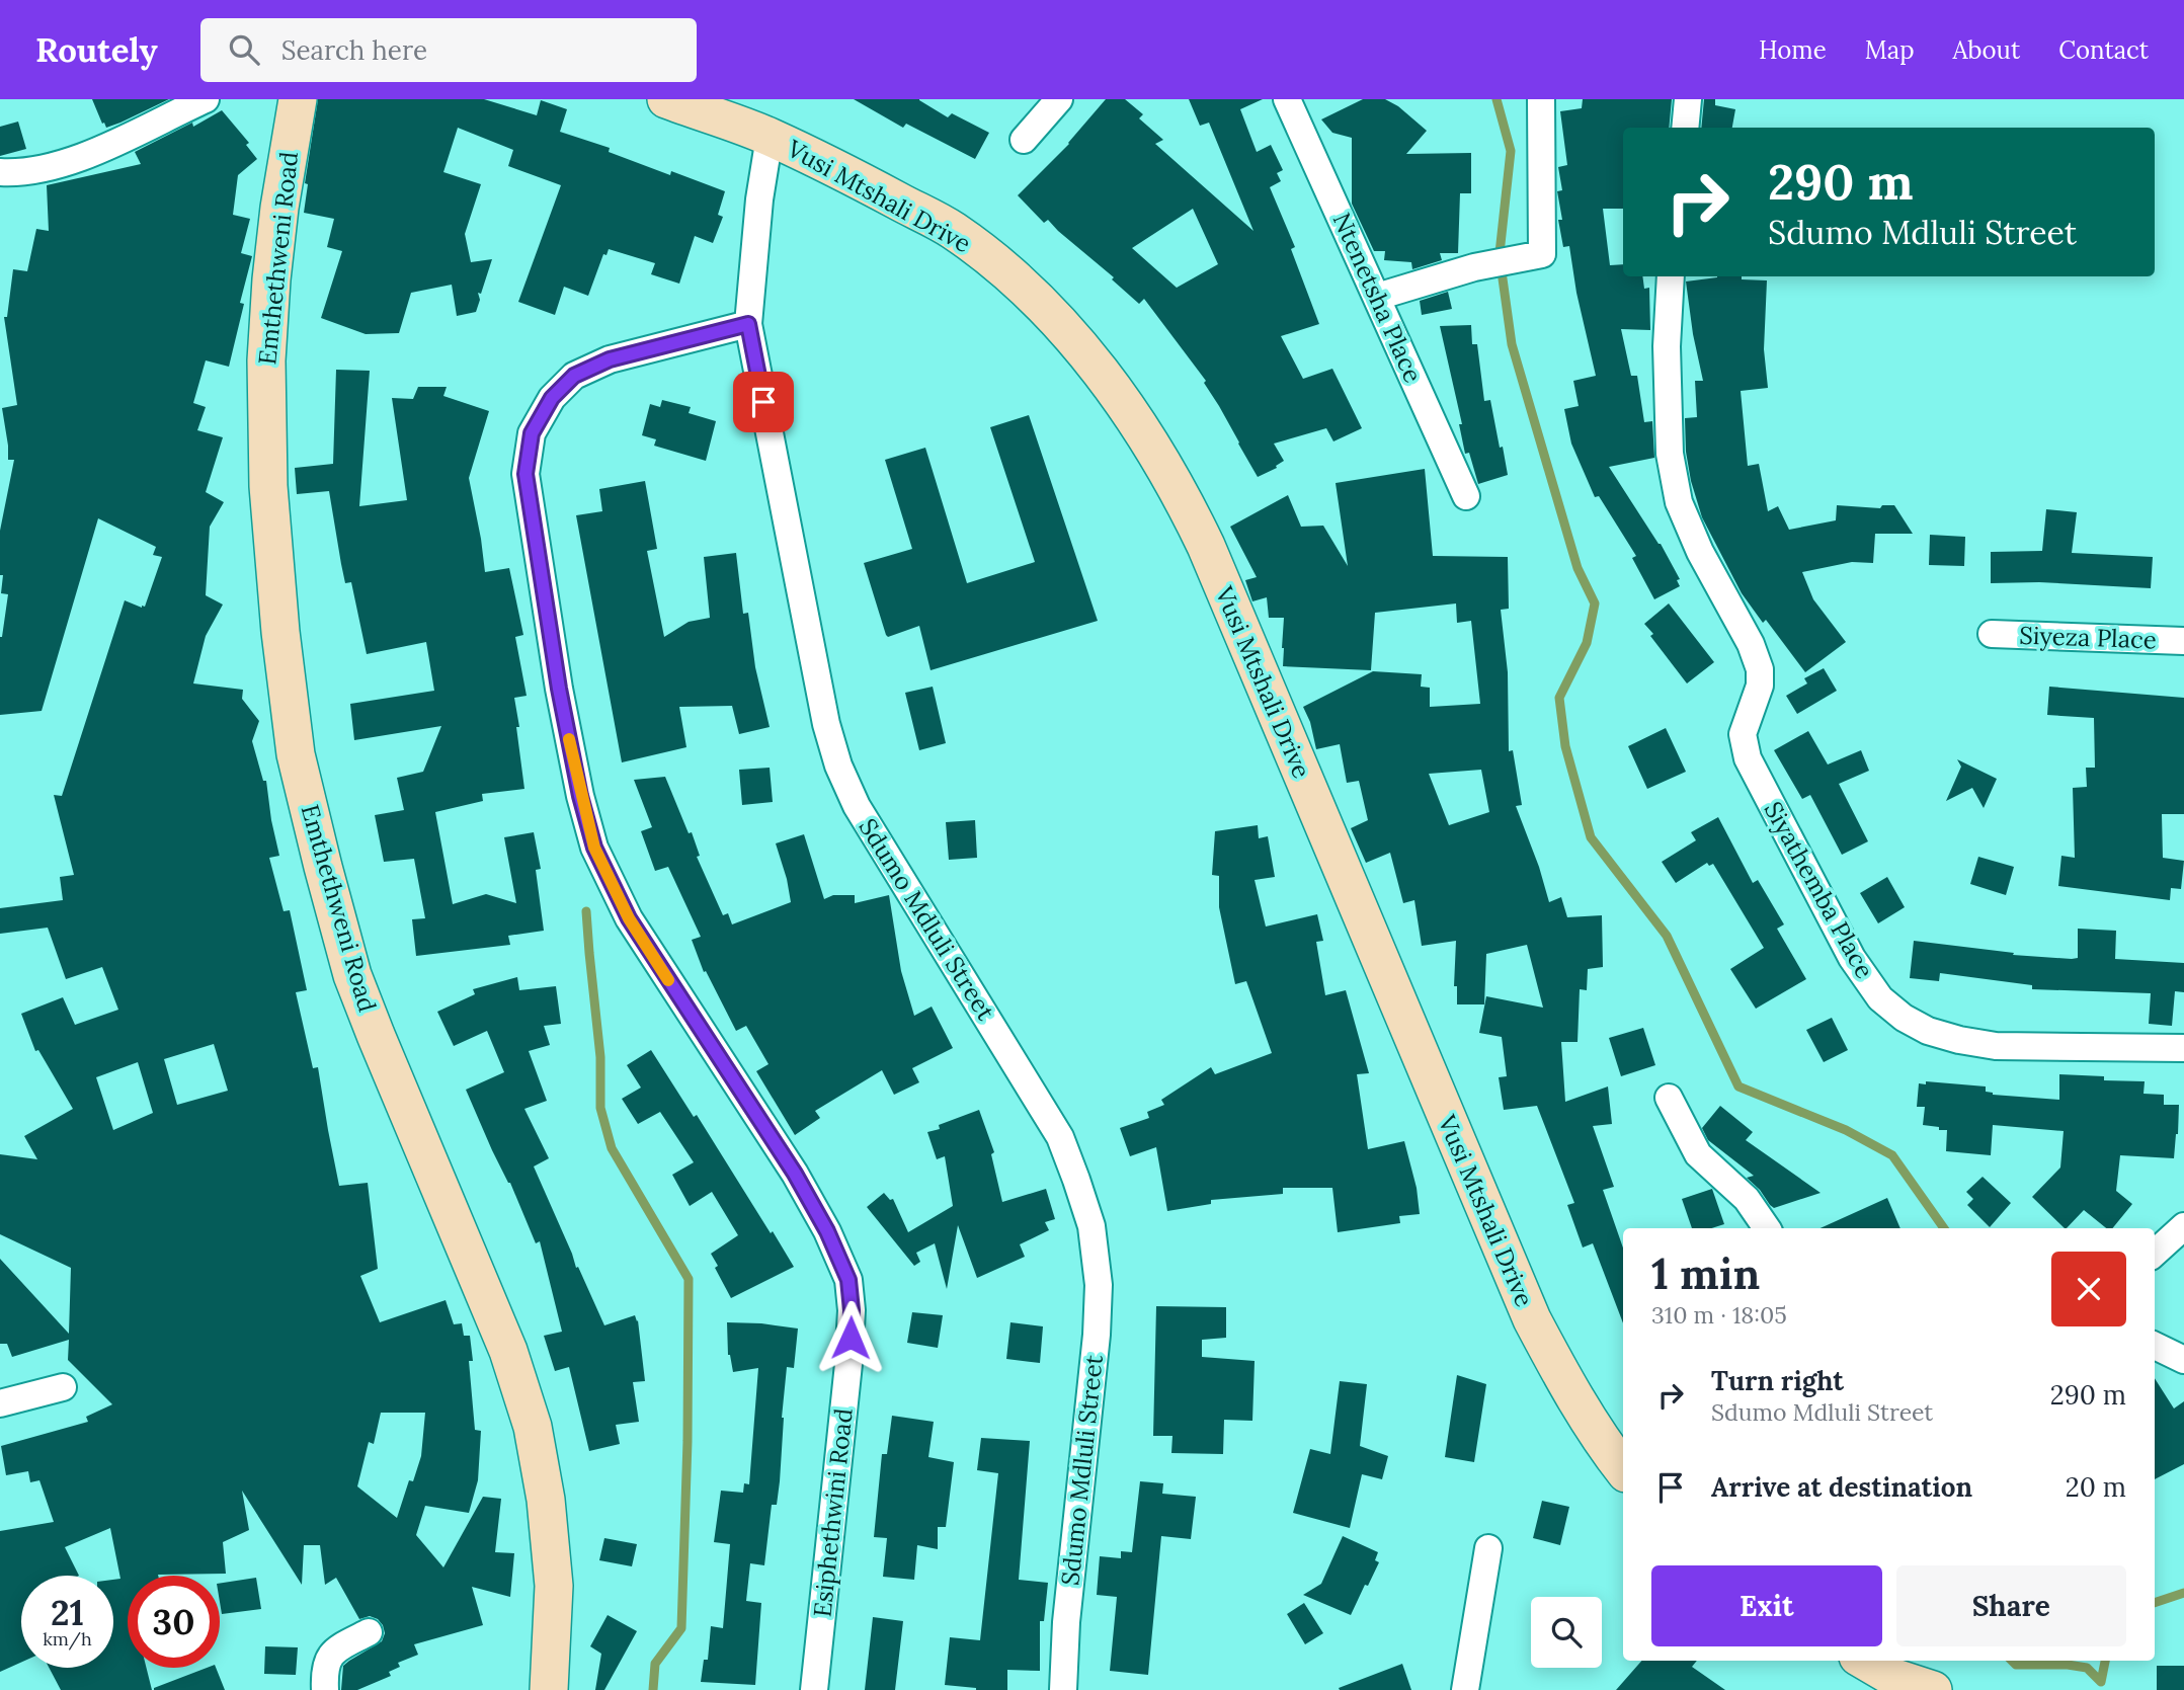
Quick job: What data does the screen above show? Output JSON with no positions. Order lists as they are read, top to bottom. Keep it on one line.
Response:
{"streets":{"street":["Vusi Mtshali Drive","Emthethweni Road","Ntenetsha Place","Siyeza Place","Siyathemba Place","Sdumo Mdluli Street","Esiphethwini Road"]},"crossings":[["Vusi Mtshali Drive","Sdumo Mdluli Street"],["Sdumo Mdluli Street","Esiphethwini Road"]],"page":{"header":"Routely","search":"Search here","nav":["Home","Map","About","Contact"],"turn":["290 m","Sdumo Mdluli Street"],"heading":["1 min","310 m · 18:05"],"list":[{"name":"Turn right","note":"Sdumo Mdluli Street","value":"290 m"},{"name":"Arrive at destination","value":"20 m"}],"buttons":["Exit","Share"],"speed":"21 km/h","limit":"30"}}
